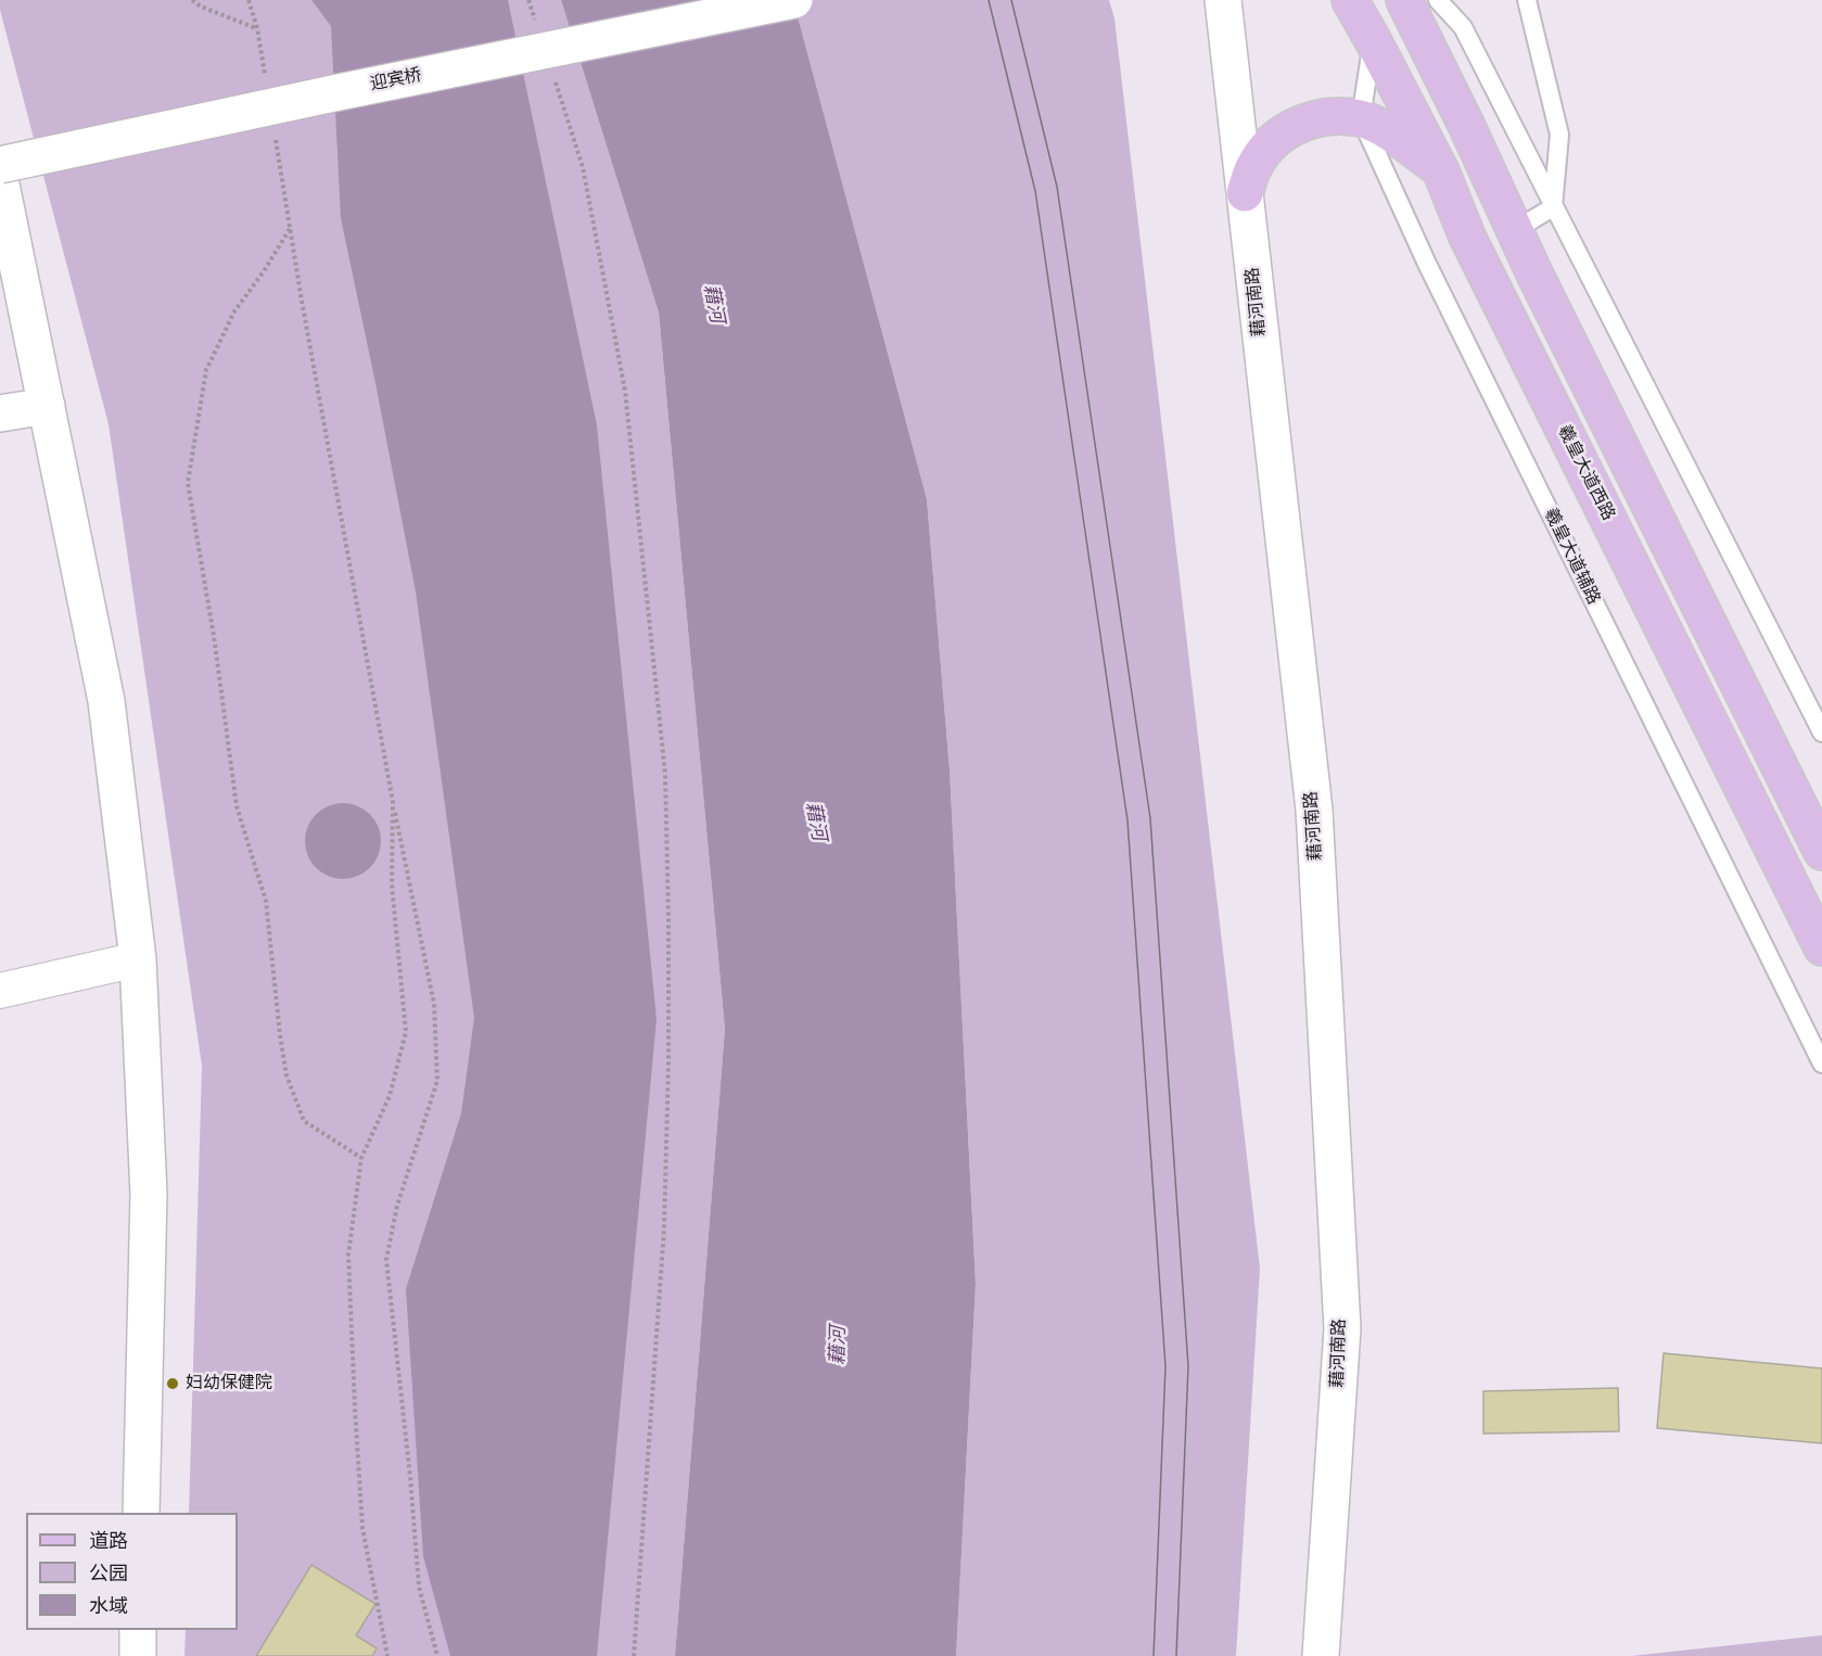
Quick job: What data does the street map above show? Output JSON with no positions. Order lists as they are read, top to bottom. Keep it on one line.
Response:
{"streets":{"main road":["迎宾桥","藉河南路","羲皇大道西路"],"lane":["羲皇大道辅路"]},"water":["藉河"],"places":["妇幼保健院"],"legend":["道路","公园","水域"]}
